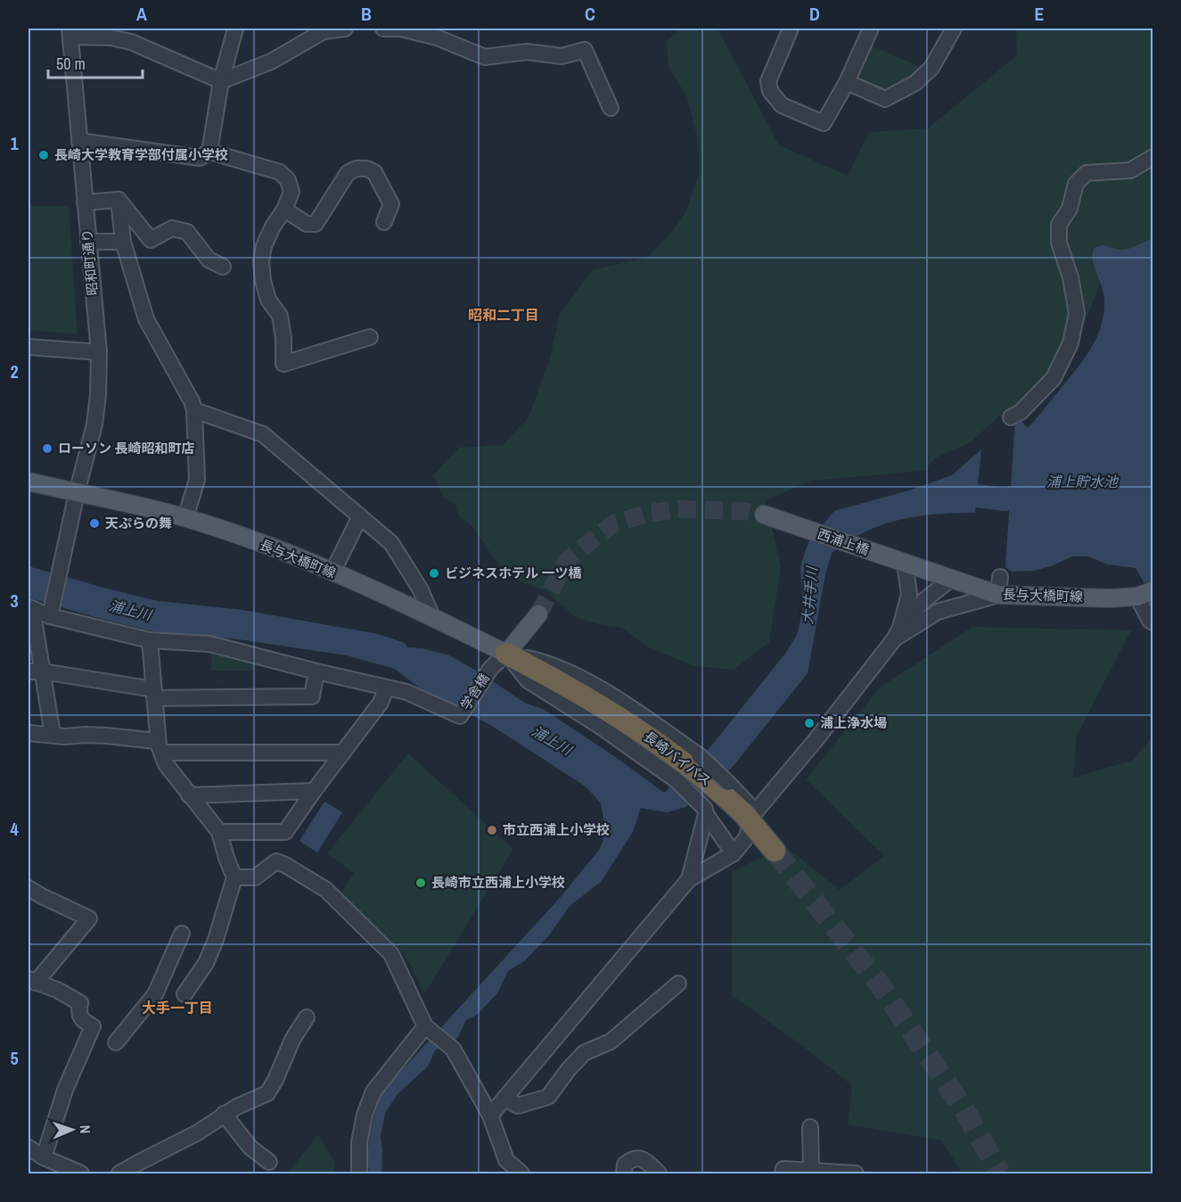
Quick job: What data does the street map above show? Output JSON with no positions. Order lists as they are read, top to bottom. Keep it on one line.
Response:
{"streets":{"highway":["長崎バイパス"],"main road":["西浦上橋","長与大橋町線"],"street":["昭和町通り","学舎橋"]},"crossings":[["昭和町通り","長与大橋町線"],["西浦上橋","長与大橋町線"],["長与大橋町線","学舎橋"],["長与大橋町線","長崎バイパス"],["学舎橋","長崎バイパス"]],"districts":["昭和二丁目","大手一丁目"],"water":["浦上貯水池","大井手川","浦上川"],"places":["長崎大学教育学部付属小学校","ローソン 長崎昭和町店","天ぷらの舞","ビジネスホテル 一ツ橋","浦上浄水場","市立西浦上小学校","長崎市立西浦上小学校"],"scale_bar":"50 m","north":"right","grid":{"columns":["A","B","C","D","E"],"rows":["1","2","3","4","5"]}}
